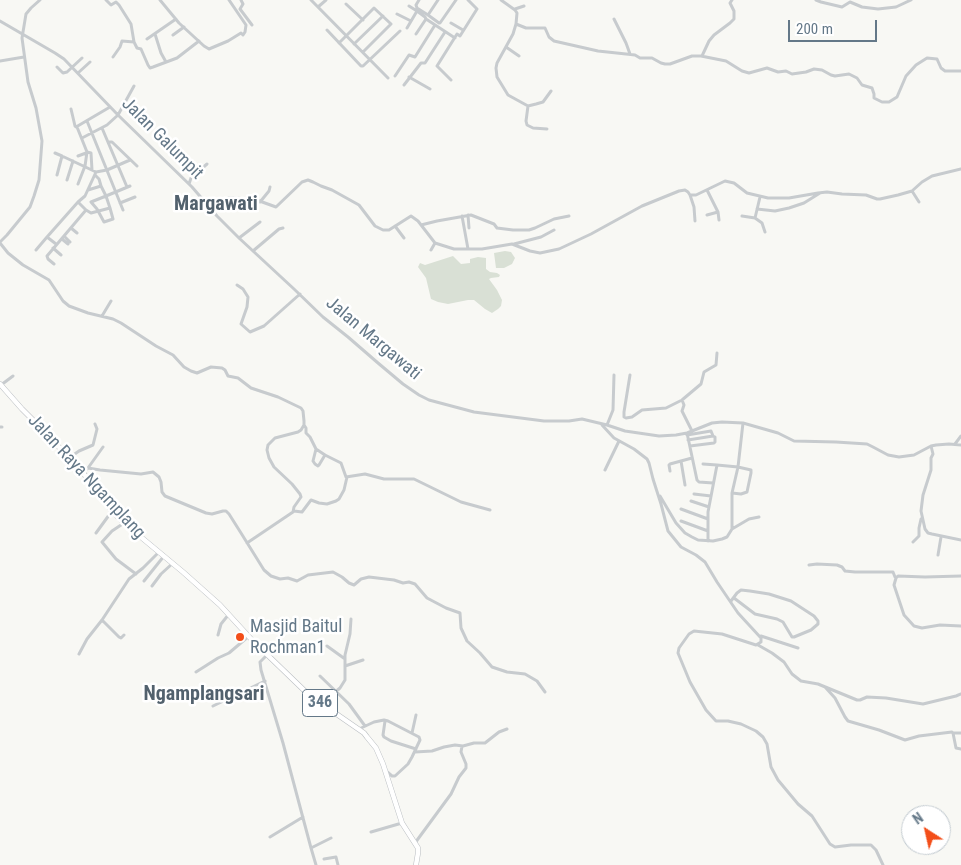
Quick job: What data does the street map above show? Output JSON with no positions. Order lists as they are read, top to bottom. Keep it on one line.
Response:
{"streets":{"main road":["Jalan Raya Ngamplang","346"],"street":["Jalan Galumpit","Jalan Margawati"]},"crossings":[["Jalan Galumpit","Jalan Margawati"],["Jalan Raya Ngamplang","346"]],"districts":["Margawati","Ngamplangsari"],"places":["Masjid Baitul Rochman1"],"scale_bar":"200 m","north":"top left"}
